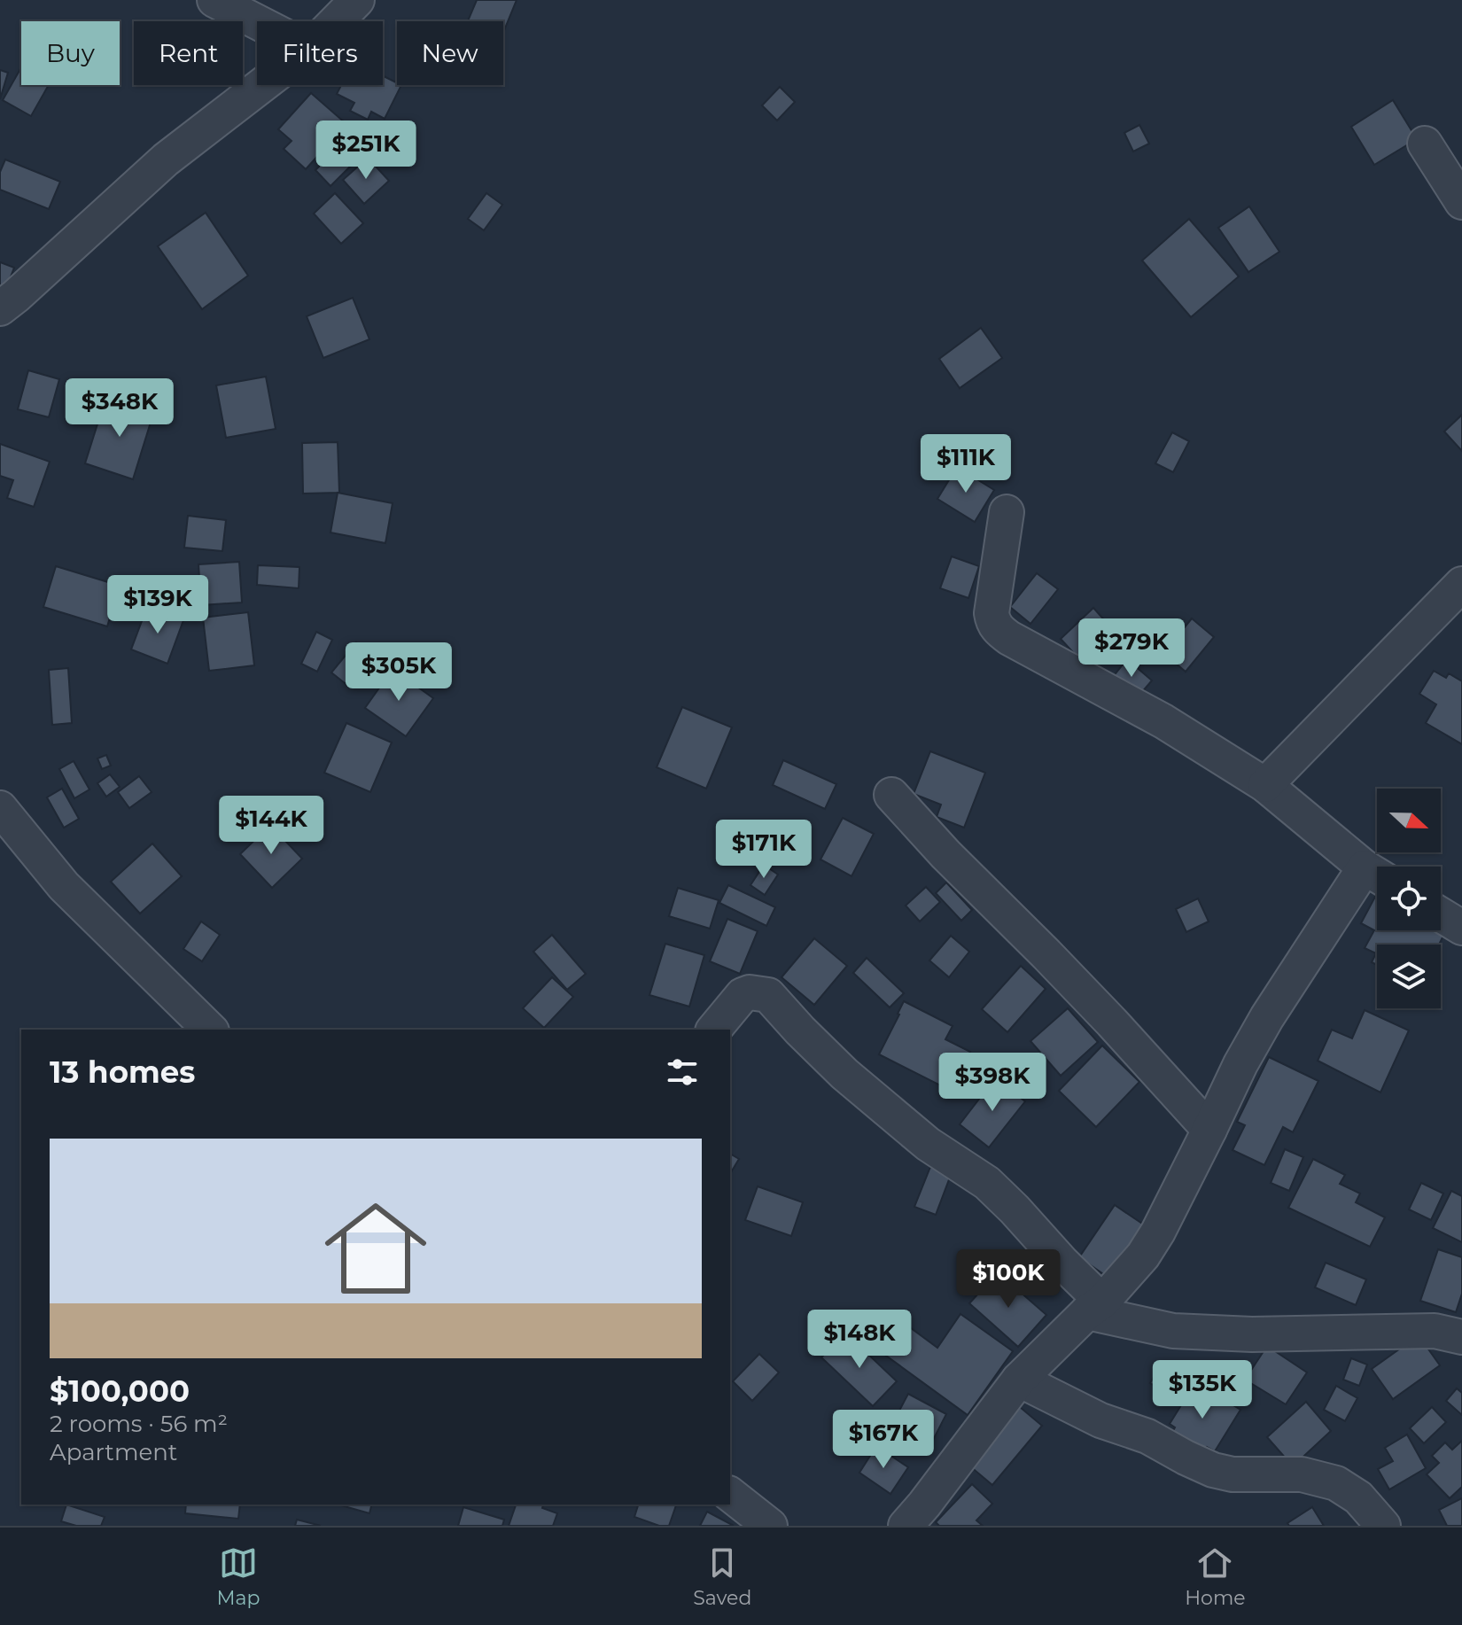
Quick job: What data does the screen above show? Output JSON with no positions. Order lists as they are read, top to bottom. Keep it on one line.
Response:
{"north":"right","page":{"chip":["Buy","Rent","Filters","New"],"price":["$251K","$348K","$111K","$139K","$279K","$305K","$144K","$171K","$398K","$100K","$148K","$135K","$167K"],"heading":"13 homes","list":[{"name":"$100,000","note":"2 rooms · 56 m² · Apartment"}],"tabs":["Map","Saved","Home"]}}
